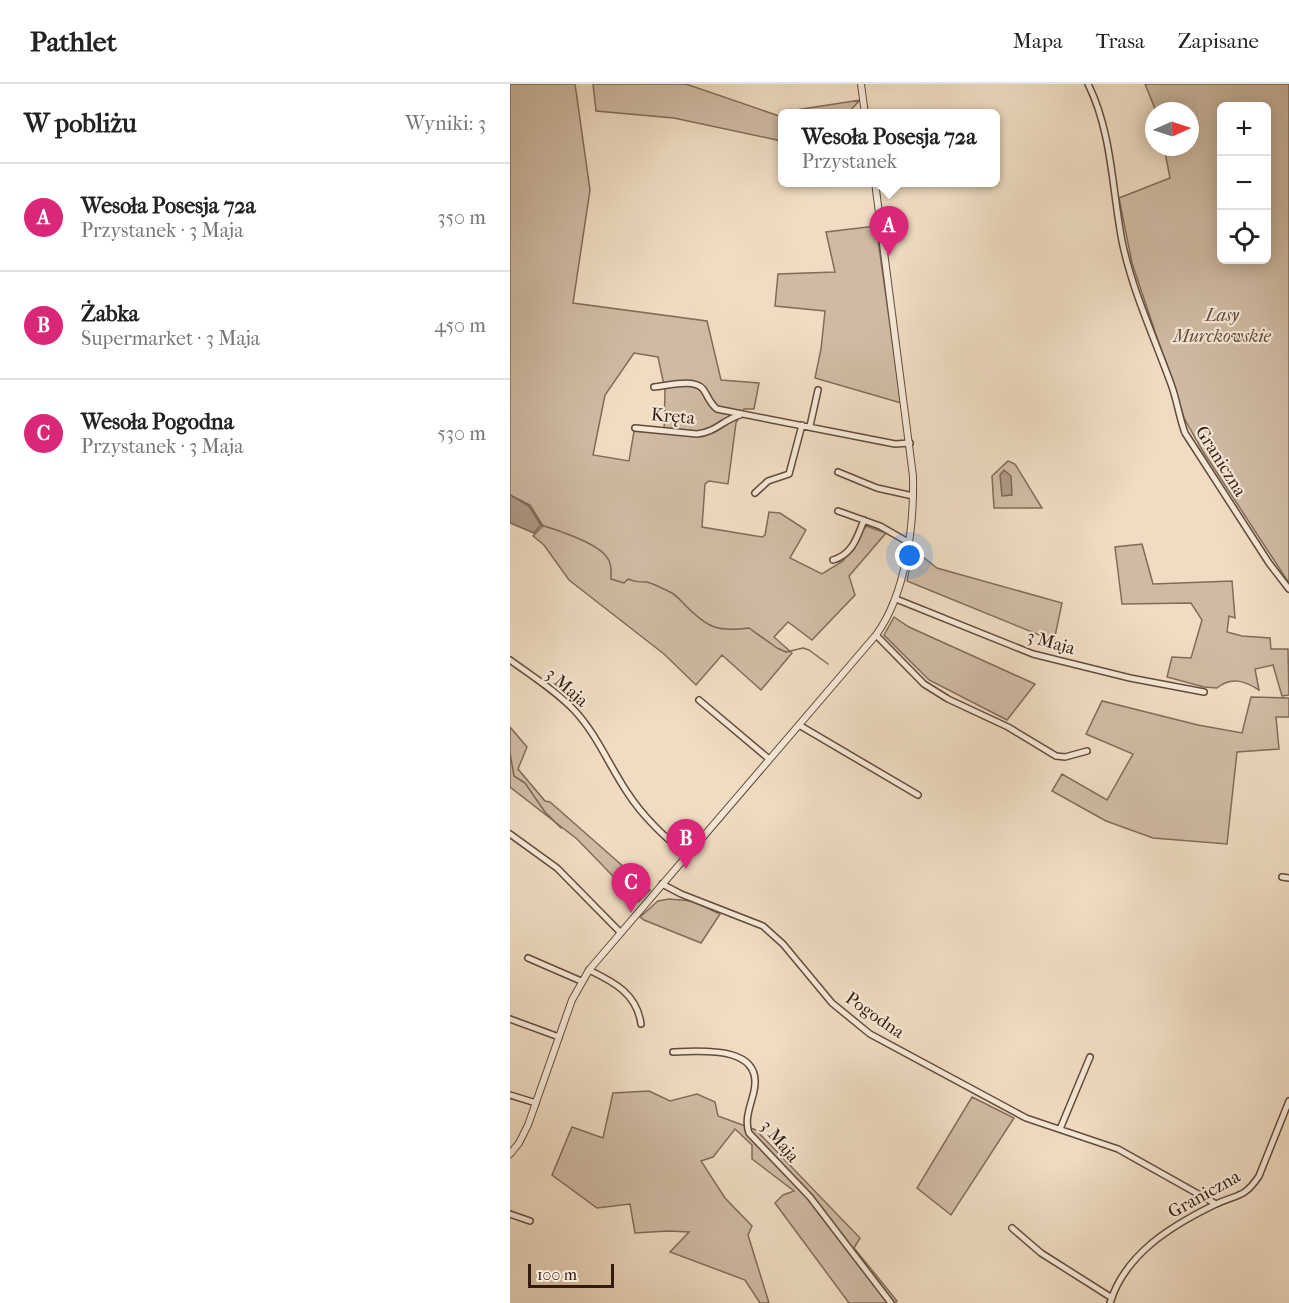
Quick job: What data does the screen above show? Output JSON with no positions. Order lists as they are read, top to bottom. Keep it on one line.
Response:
{"streets":{"street":["Kręta","Graniczna","3 Maja","Pogodna"]},"crossings":[["Graniczna","Pogodna"]],"parks":["Lasy Murckowskie"],"scale_bar":"100 m","north":"right","page":{"header":"Pathlet","nav":["Mapa","Trasa","Zapisane"],"heading":["W pobliżu","Wyniki: 3"],"map_buttons":["+","−"],"popup":["Wesoła Posesja 72a","Przystanek"],"list":[{"mark":"A","name":"Wesoła Posesja 72a","note":"Przystanek · 3 Maja","value":"350 m"},{"mark":"B","name":"Żabka","note":"Supermarket · 3 Maja","value":"450 m"},{"mark":"C","name":"Wesoła Pogodna","note":"Przystanek · 3 Maja","value":"530 m"}],"pins":["A","B","C"],"scale":"100 m"}}
